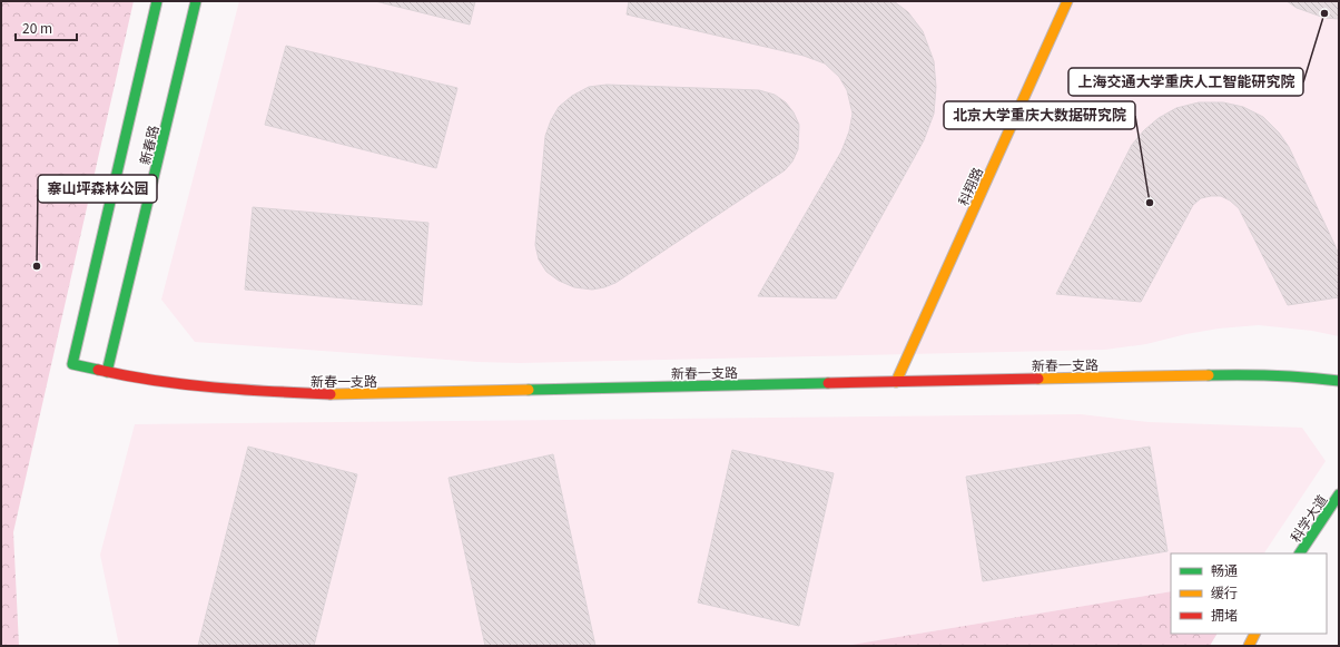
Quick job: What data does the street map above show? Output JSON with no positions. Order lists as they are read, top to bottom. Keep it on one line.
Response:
{"streets":{"street":["新春路","科翔路","新春一支路","科学大道"]},"crossings":[["新春路","新春一支路"],["科翔路","新春一支路"]],"places":["上海交通大学重庆人工智能研究院","北京大学重庆大数据研究院","寨山坪森林公园"],"legend":["畅通","缓行","拥堵"],"scale_bar":"20 m"}
